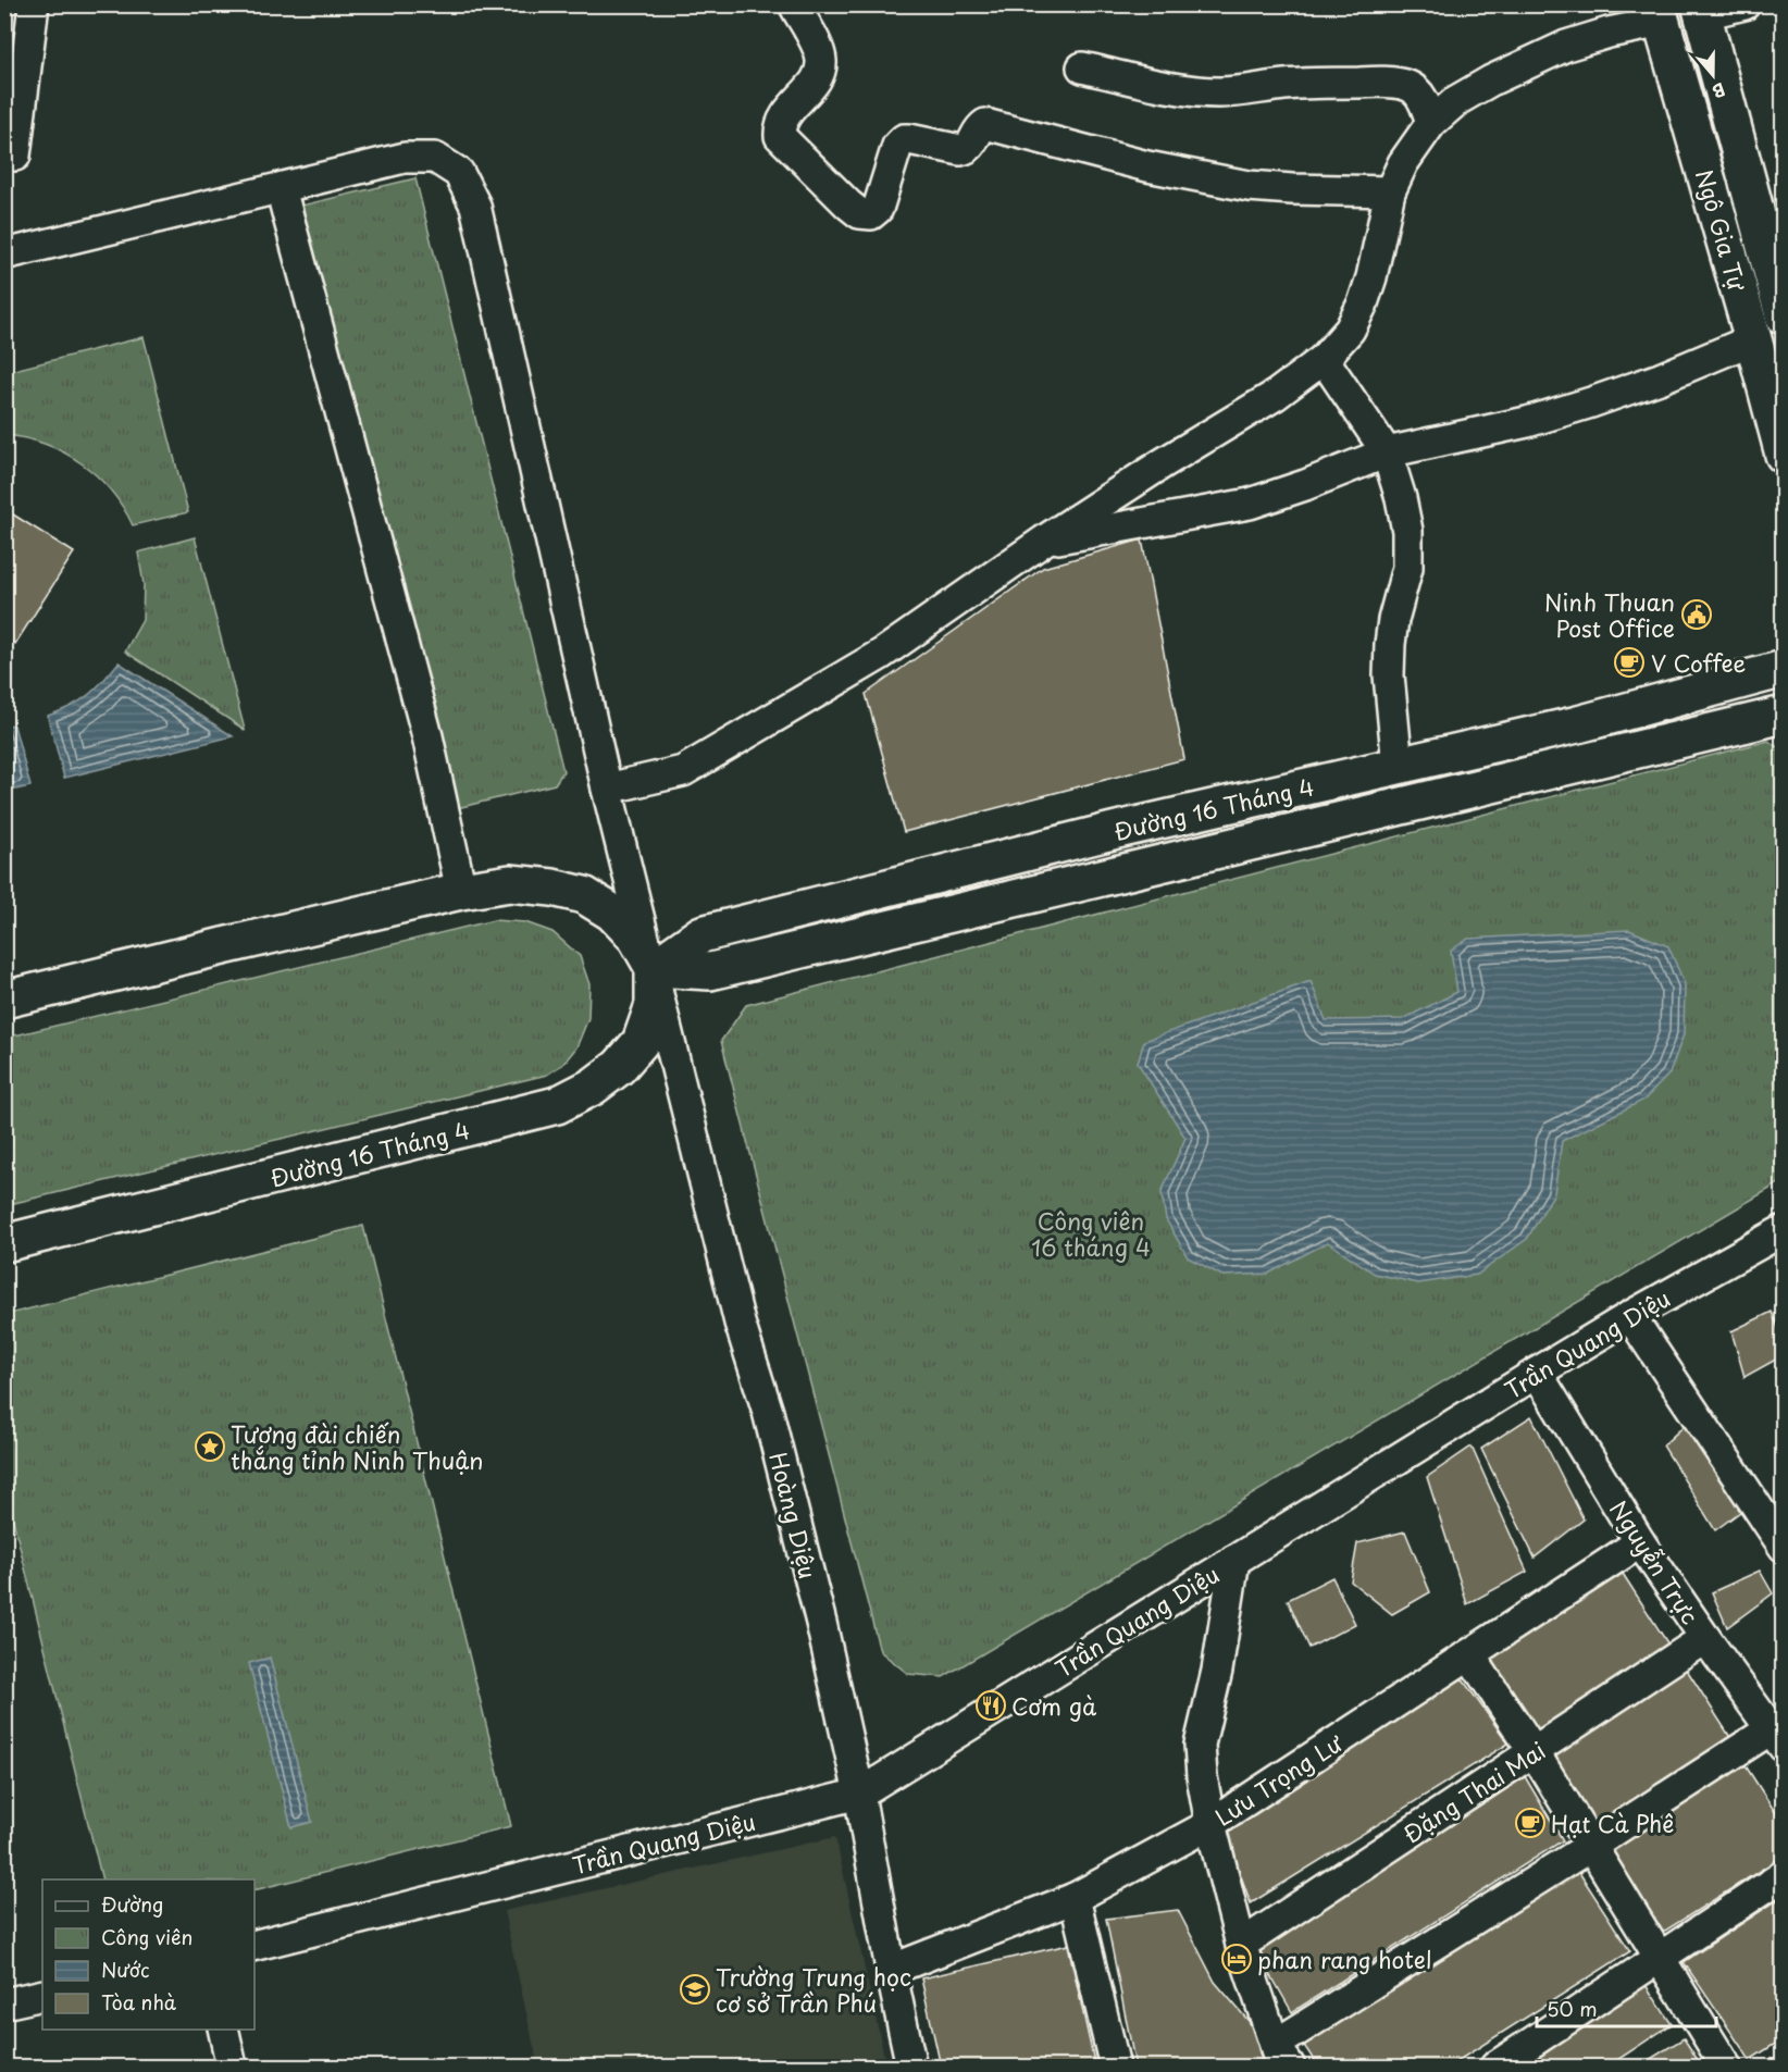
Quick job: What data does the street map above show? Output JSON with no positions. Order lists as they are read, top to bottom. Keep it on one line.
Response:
{"streets":{"main road":["Ngô Gia Tự","Đường 16 Tháng 4"],"street":["Trần Quang Diệu","Hoàng Diệu","Nguyễn Trực","Lưu Trọng Lư","Đặng Thai Mai"]},"crossings":[["Đường 16 Tháng 4","Hoàng Diệu"],["Trần Quang Diệu","Hoàng Diệu"],["Trần Quang Diệu","Nguyễn Trực"],["Hoàng Diệu","Lưu Trọng Lư"],["Nguyễn Trực","Lưu Trọng Lư"],["Nguyễn Trực","Đặng Thai Mai"]],"parks":["Công viên 16 tháng 4"],"places":{"public building":["Ninh Thuan Post Office"],"cafe":["V Coffee","Hạt Cà Phê"],"place":["Tượng đài chiến thắng tỉnh Ninh Thuận"],"restaurant":["Cơm gà"],"hotel":["phan rang hotel"],"school or university":["Trường Trung học cơ sở Trần Phú"]},"legend":["Đường","Công viên","Nước","Tòa nhà"],"scale_bar":"50 m","north":"bottom"}
